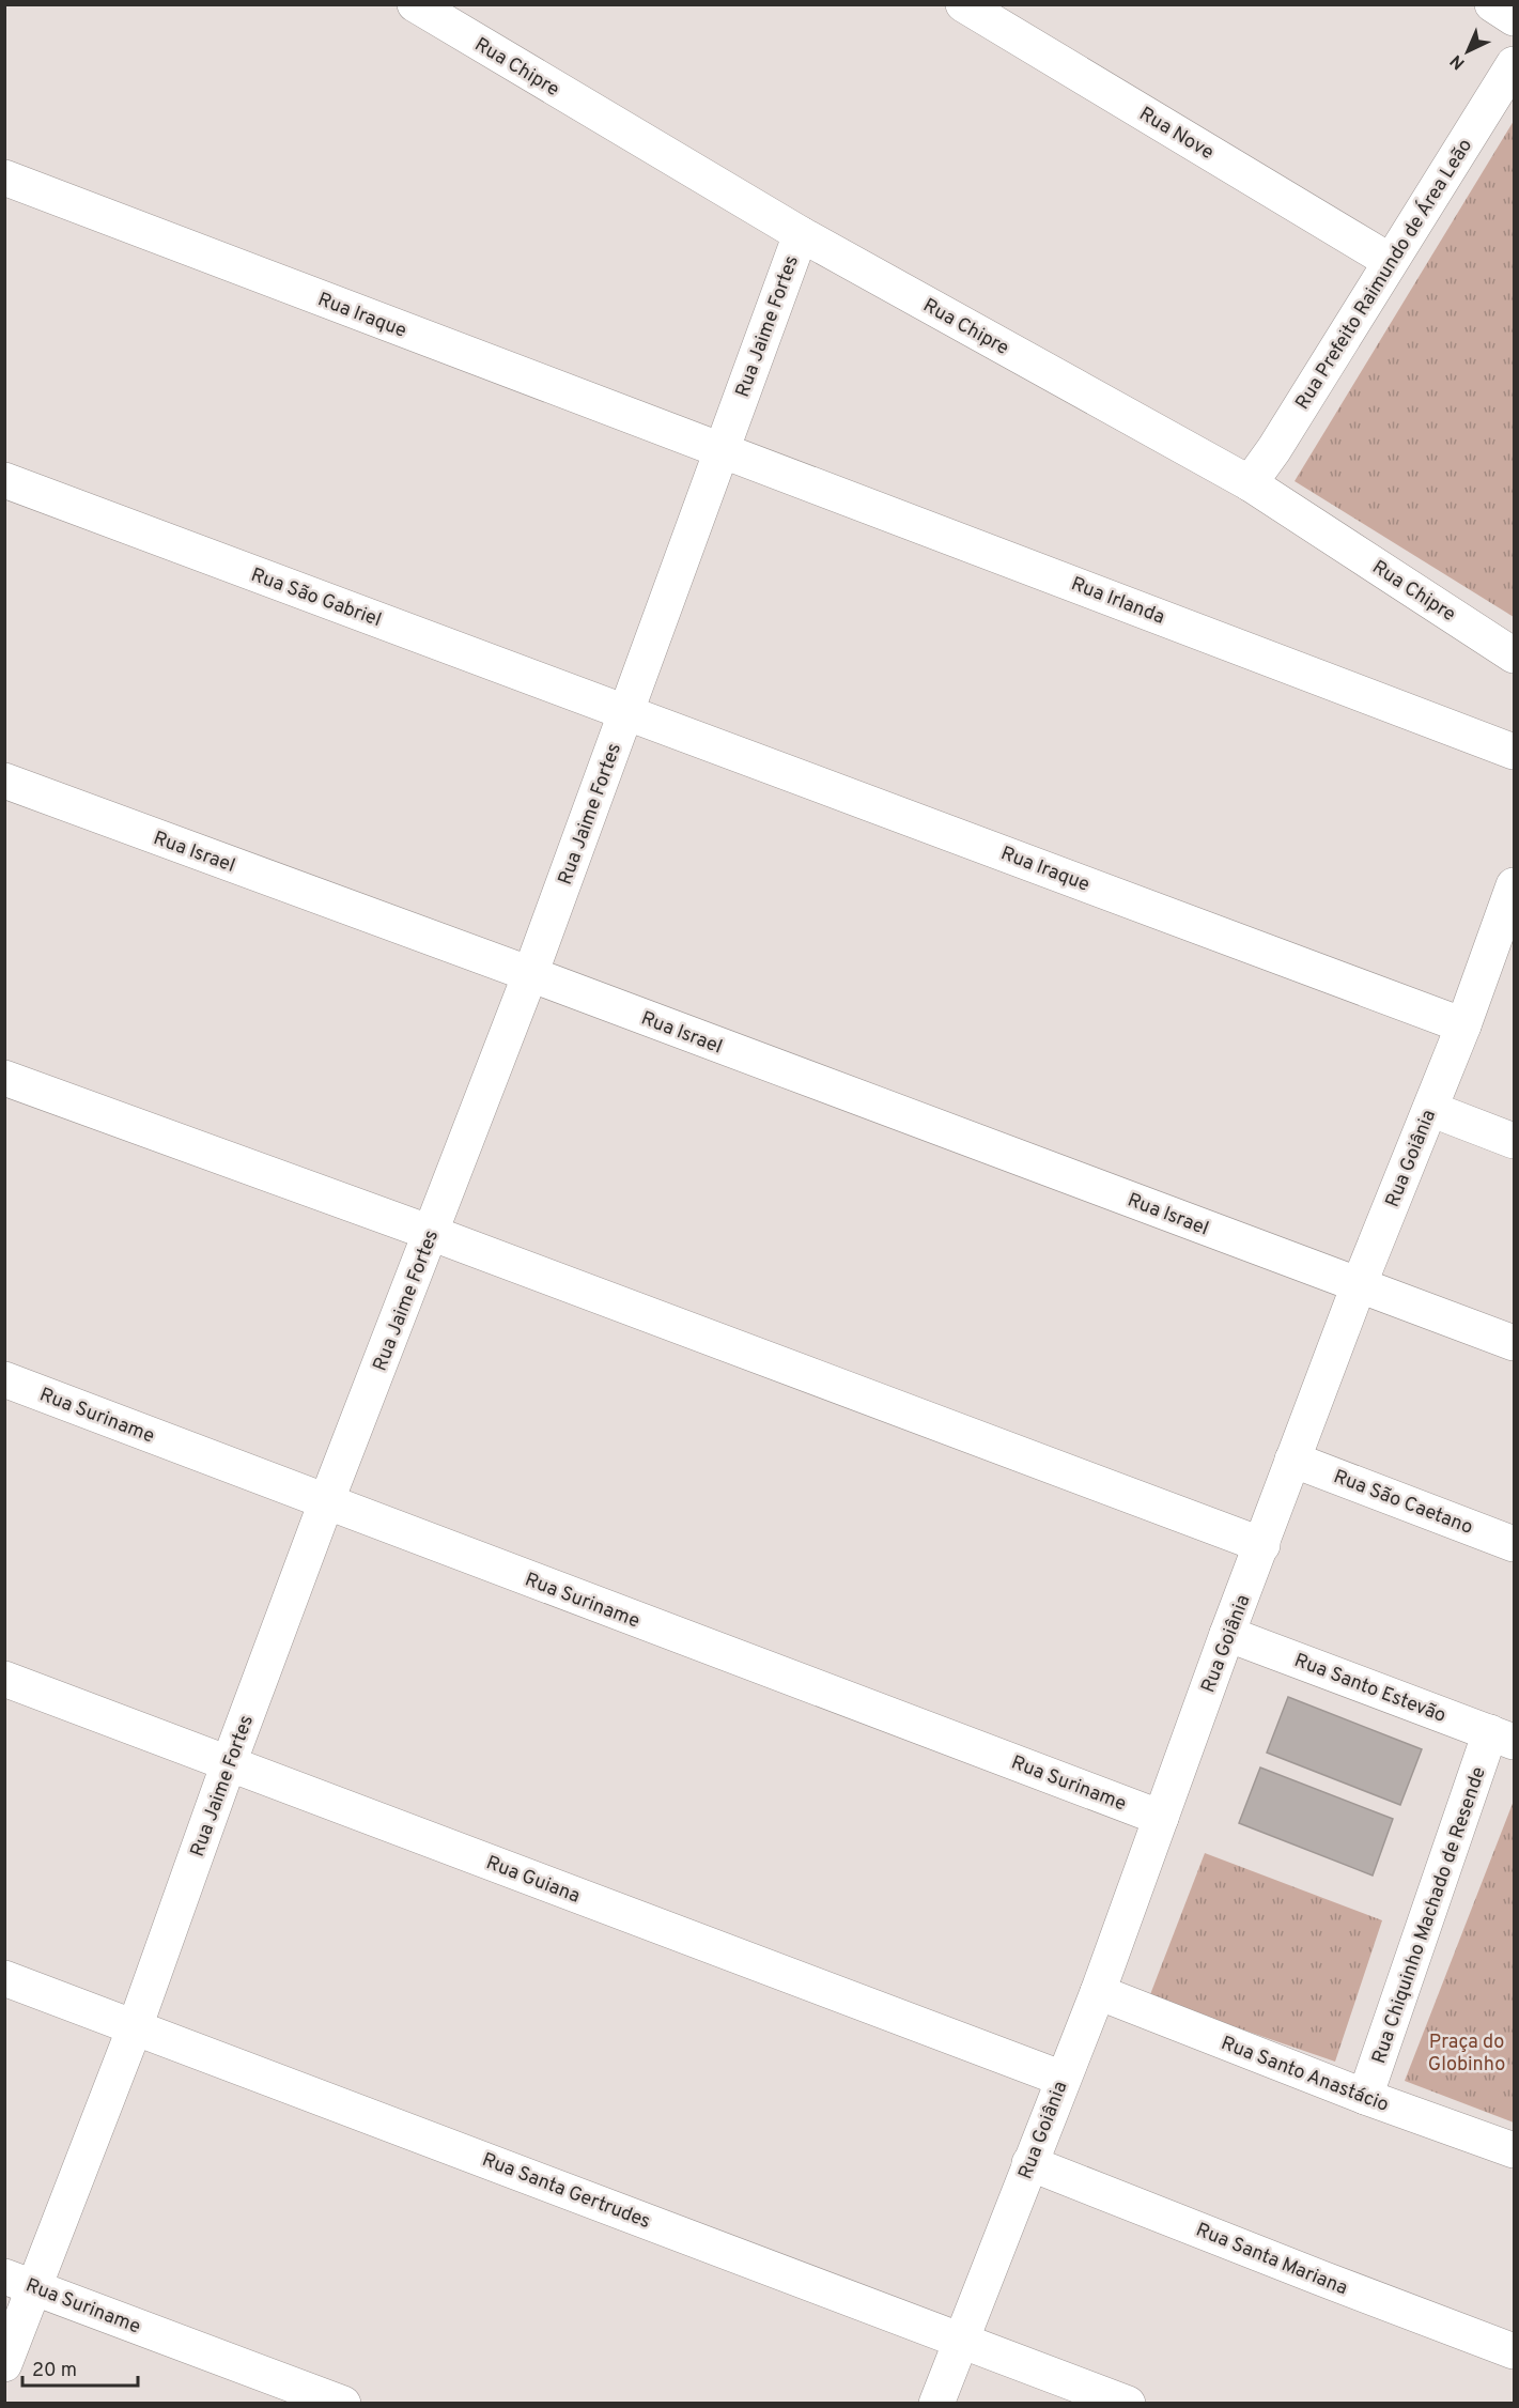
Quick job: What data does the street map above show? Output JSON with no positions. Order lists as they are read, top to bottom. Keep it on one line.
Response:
{"streets":{"street":["Rua Chipre","Rua Nove","Rua Prefeito Raimundo de Área Leão","Rua Iraque","Rua Jaime Fortes","Rua São Gabriel","Rua Irlanda","Rua Israel","Rua Goiânia","Rua Suriname","Rua São Caetano","Rua Santo Estevão","Rua Guiana","Rua Chiquinho Machado de Resende","Rua Santo Anastácio","Rua Santa Gertrudes","Rua Santa Mariana"]},"crossings":[["Rua Chipre","Rua Prefeito Raimundo de Área Leão"],["Rua Chipre","Rua Jaime Fortes"],["Rua Nove","Rua Prefeito Raimundo de Área Leão"],["Rua Iraque","Rua Jaime Fortes"],["Rua Iraque","Rua São Gabriel"],["Rua Iraque","Rua Irlanda"],["Rua Iraque","Rua Goiânia"],["Rua Jaime Fortes","Rua São Gabriel"],["Rua Jaime Fortes","Rua Irlanda"],["Rua Jaime Fortes","Rua Israel"],["Rua Jaime Fortes","Rua Suriname"],["Rua Jaime Fortes","Rua Guiana"],["Rua Jaime Fortes","Rua Santa Gertrudes"],["Rua Israel","Rua Goiânia"],["Rua Goiânia","Rua Suriname"],["Rua Goiânia","Rua São Caetano"],["Rua Goiânia","Rua Santo Estevão"],["Rua Goiânia","Rua Guiana"],["Rua Goiânia","Rua Santo Anastácio"],["Rua Goiânia","Rua Santa Gertrudes"],["Rua Goiânia","Rua Santa Mariana"],["Rua Santo Estevão","Rua Chiquinho Machado de Resende"],["Rua Chiquinho Machado de Resende","Rua Santo Anastácio"]],"parks":["Praça do Globinho"],"scale_bar":"20 m","north":"bottom left"}
